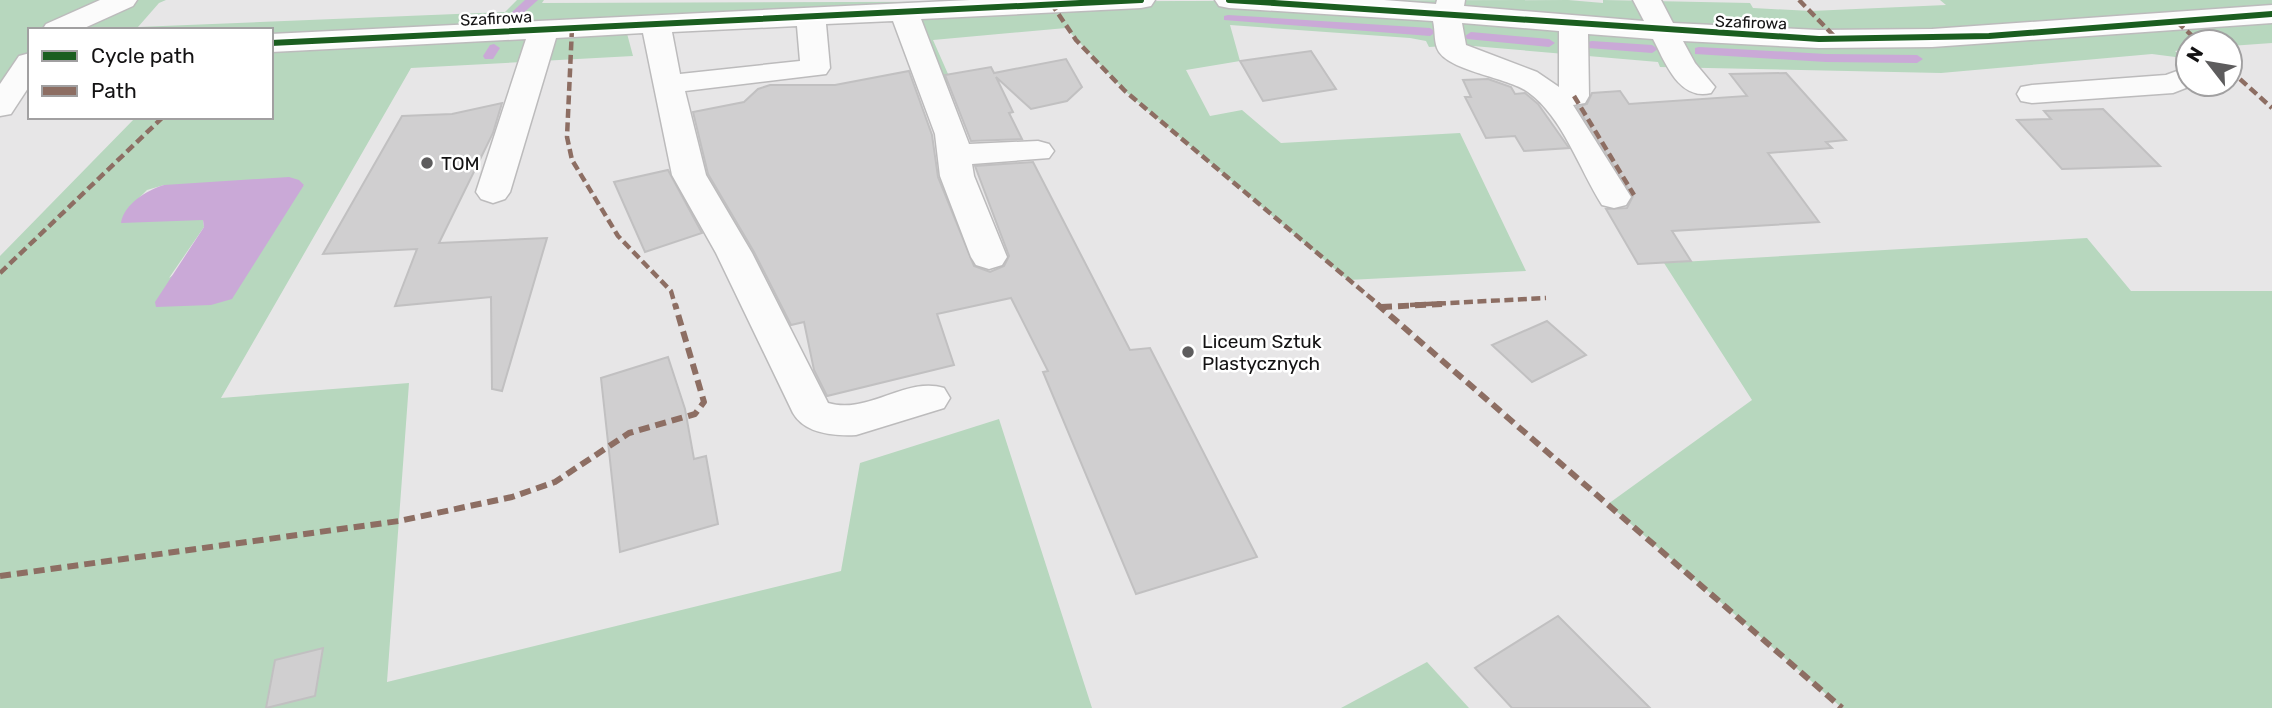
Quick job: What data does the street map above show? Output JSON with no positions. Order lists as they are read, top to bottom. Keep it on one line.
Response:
{"streets":{"street":["Szafirowa"]},"places":["TOM","Liceum Sztuk Plastycznych"],"legend":["Cycle path","Path"],"north":"top left"}
